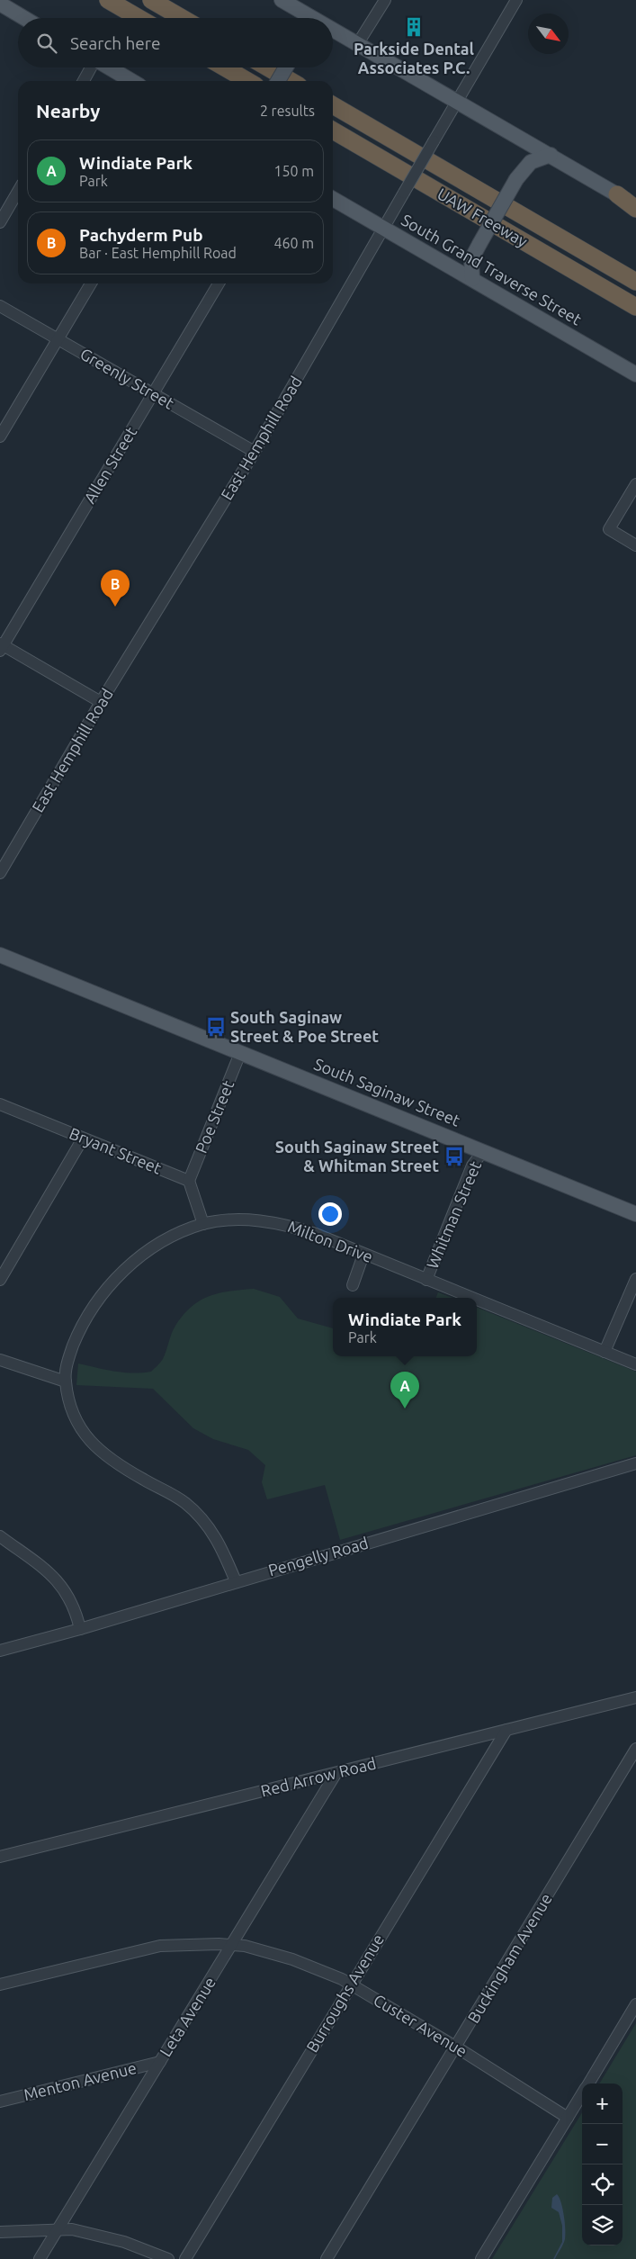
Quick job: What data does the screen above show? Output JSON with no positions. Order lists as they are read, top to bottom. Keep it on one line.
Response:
{"streets":{"highway":["UAW Freeway"],"main road":["South Grand Traverse Street","South Saginaw Street"],"street":["Greenly Street","East Hemphill Road","Allen Street","Poe Street","Bryant Street","Whitman Street","Milton Drive","Pengelly Road","Red Arrow Road","Buckingham Avenue","Burroughs Avenue","Leta Avenue","Custer Avenue","Menton Avenue"]},"crossings":[["South Grand Traverse Street","East Hemphill Road"],["Greenly Street","East Hemphill Road"],["Greenly Street","Allen Street"],["South Saginaw Street","Poe Street"],["South Saginaw Street","Whitman Street"],["Poe Street","Bryant Street"],["Whitman Street","Milton Drive"],["Milton Drive","Pengelly Road"],["Red Arrow Road","Burroughs Avenue"],["Red Arrow Road","Leta Avenue"],["Buckingham Avenue","Custer Avenue"],["Burroughs Avenue","Custer Avenue"],["Leta Avenue","Custer Avenue"],["Leta Avenue","Menton Avenue"]],"places":{"building":["Parkside Dental Associates P.C."],"bus stop":["South Saginaw Street & Poe Street","South Saginaw Street & Whitman Street"]},"north":"bottom right","page":{"search":"Search here","heading":["Nearby","2 results"],"list":[{"mark":"A","name":"Windiate Park","note":"Park","value":"150 m"},{"mark":"B","name":"Pachyderm Pub","note":"Bar · East Hemphill Road","value":"460 m"}],"pins":["B","A"],"popup":["Windiate Park","Park"],"map_buttons":["+","−"]}}
